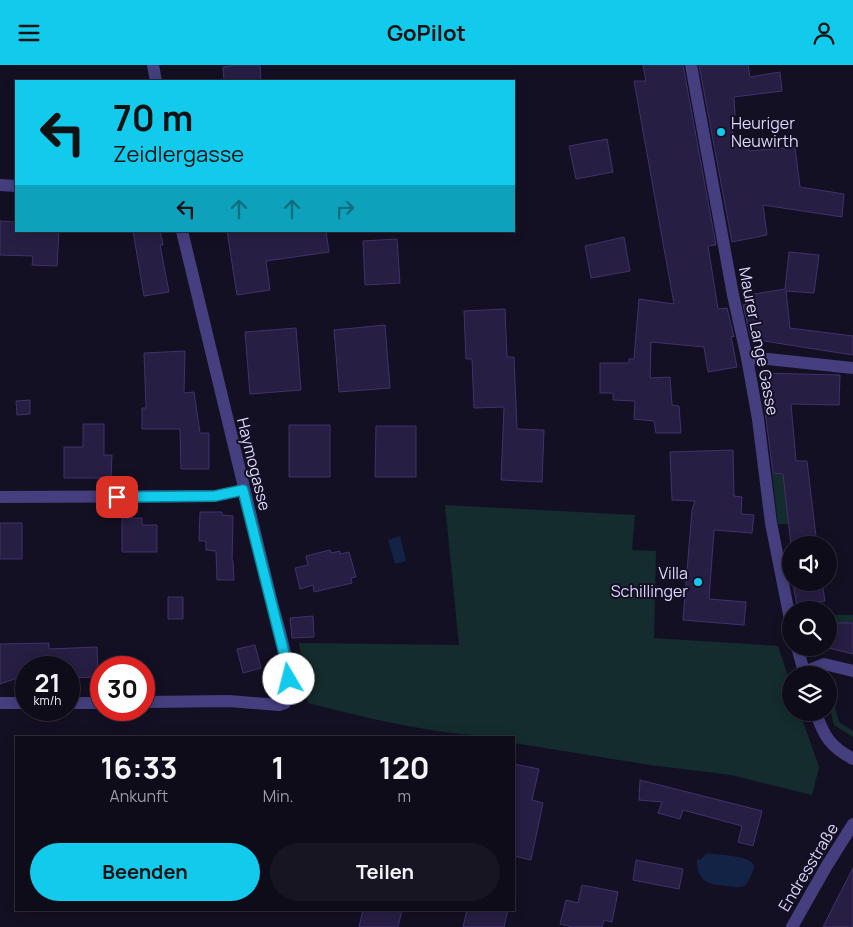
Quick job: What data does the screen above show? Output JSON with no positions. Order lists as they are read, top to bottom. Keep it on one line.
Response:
{"streets":{"street":["Maurer Lange Gasse","Haymogasse","Endresstraße"]},"places":["Heuriger Neuwirth","Villa Schillinger"],"page":{"header":"GoPilot","turn":["70 m","Zeidlergasse"],"speed":"21 km/h","limit":"30","eta":["16:33","Ankunft","1","Min.","120","m"],"buttons":["Beenden","Teilen"]}}
